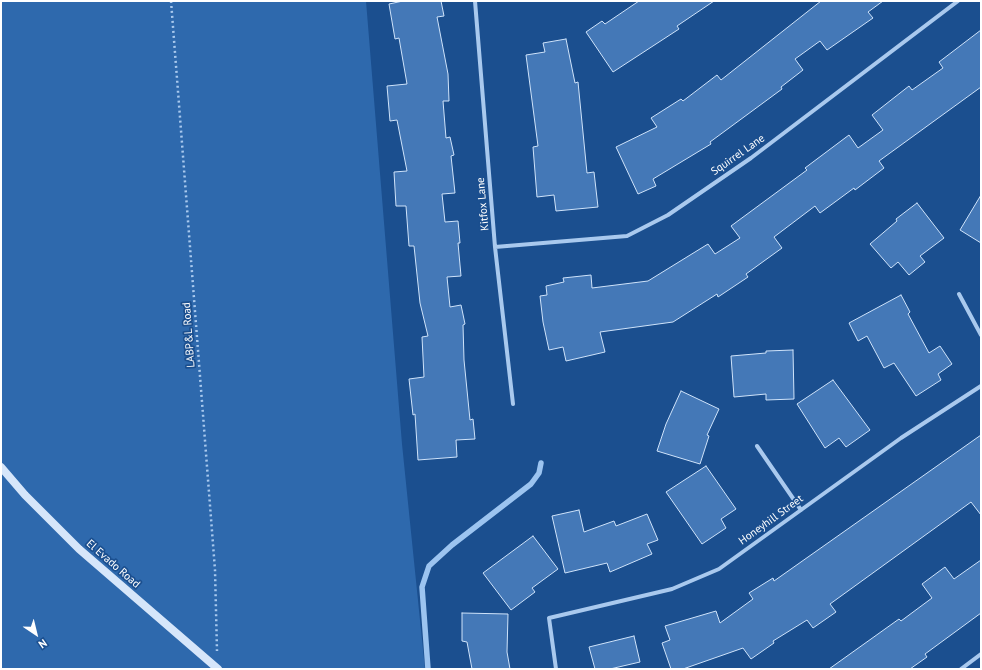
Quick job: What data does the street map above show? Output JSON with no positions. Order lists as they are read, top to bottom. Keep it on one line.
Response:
{"streets":{"main road":["El Evado Road"],"street":["Squirrel Lane","Kitfox Lane","Honeyhill Street"],"path":["LABP&L Road"]},"crossings":[["Squirrel Lane","Kitfox Lane"],["LABP&L Road","El Evado Road"]],"north":"bottom right"}
